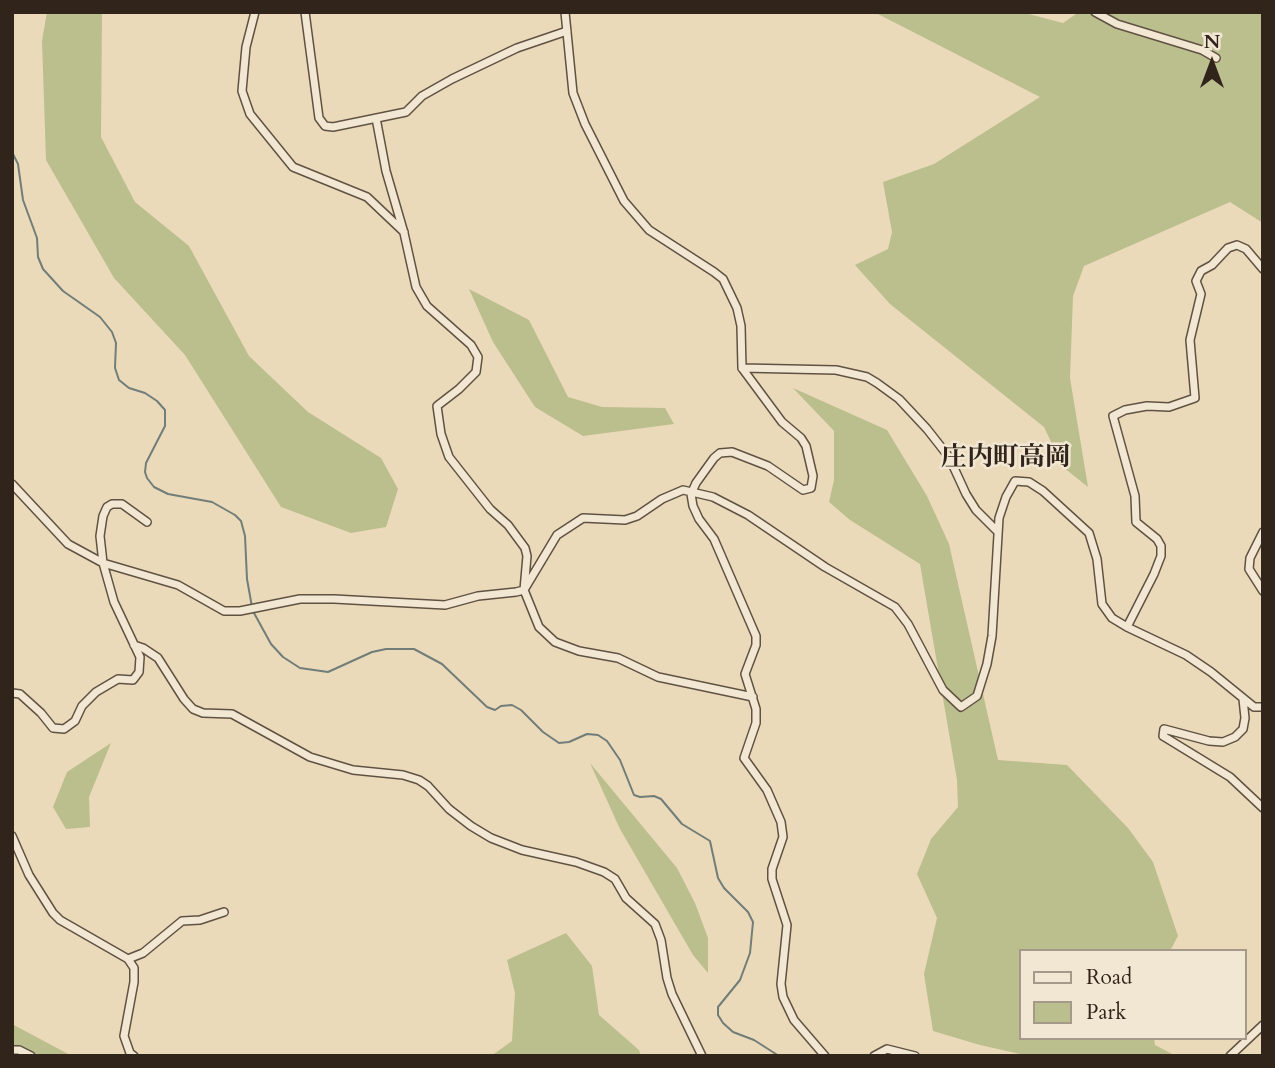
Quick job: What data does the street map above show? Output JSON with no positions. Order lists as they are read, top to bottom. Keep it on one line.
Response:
{"districts":["庄内町高岡"],"legend":["Road","Park"],"north":"top"}
